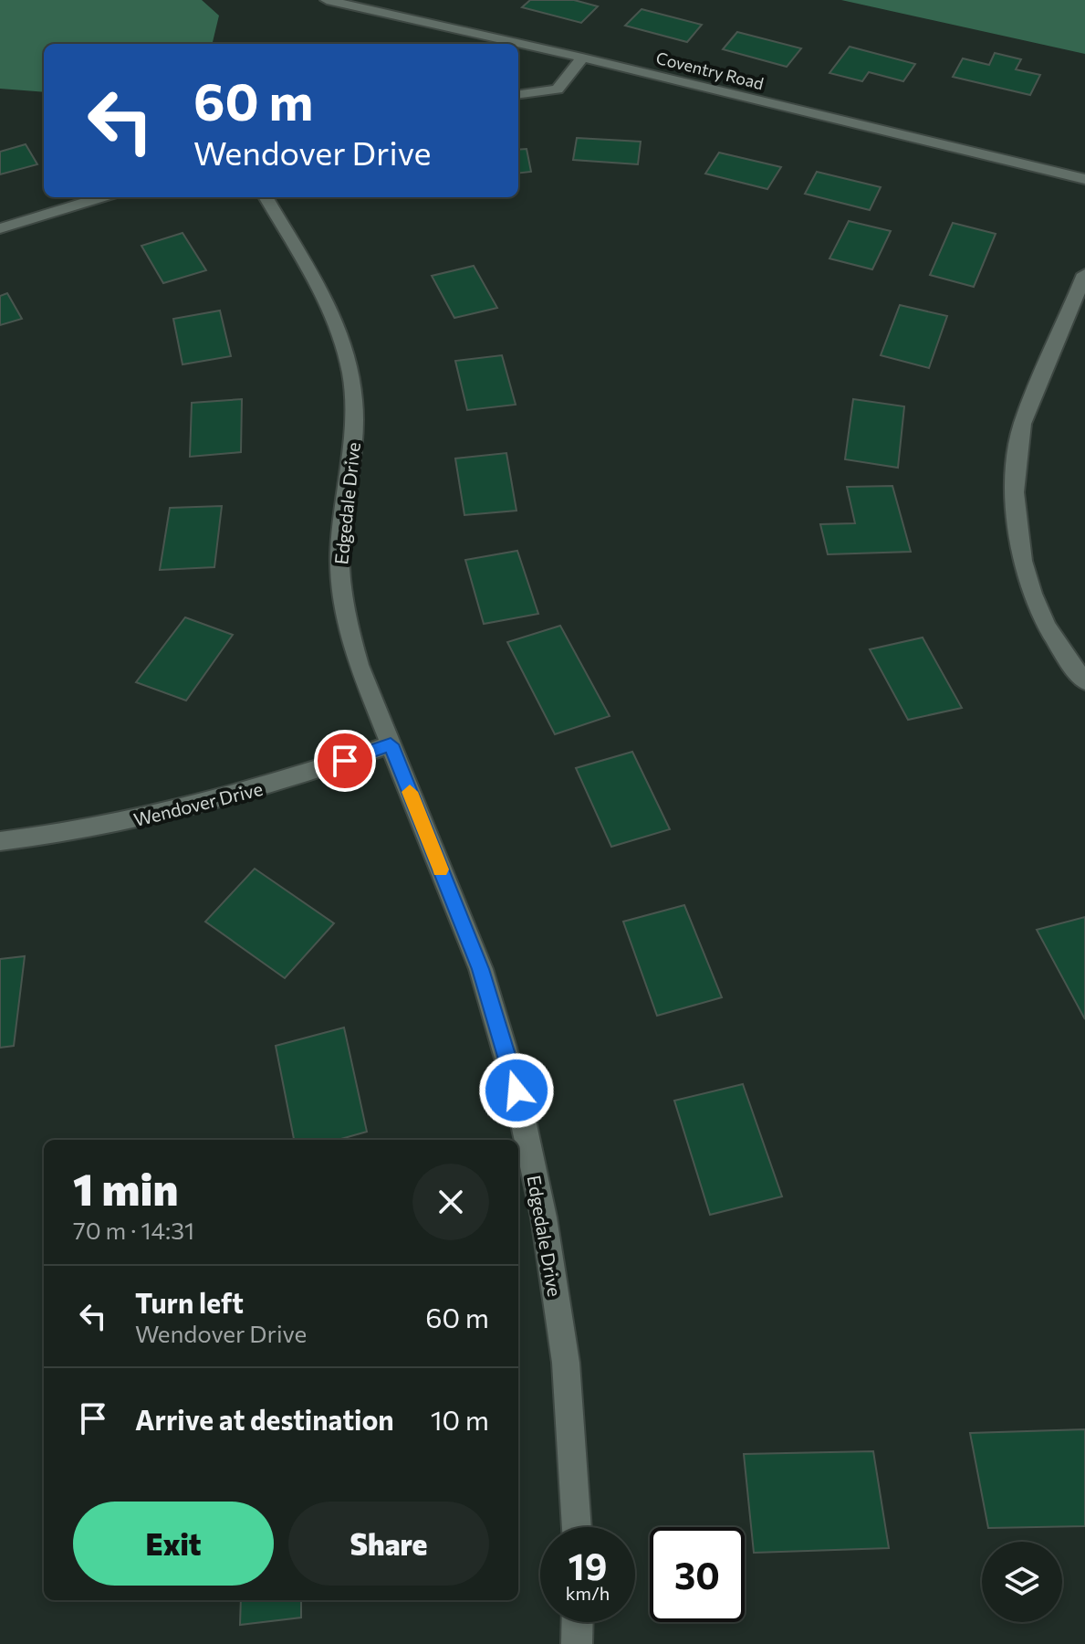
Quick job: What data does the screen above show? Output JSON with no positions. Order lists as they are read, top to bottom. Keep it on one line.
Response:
{"streets":{"street":["Coventry Road","Edgedale Drive","Wendover Drive"]},"crossings":[["Edgedale Drive","Wendover Drive"]],"page":{"turn":["60 m","Wendover Drive"],"heading":["1 min","70 m · 14:31"],"list":[{"name":"Turn left","note":"Wendover Drive","value":"60 m"},{"name":"Arrive at destination","value":"10 m"}],"buttons":["Exit","Share"],"speed":"19 km/h","limit":"30"}}
